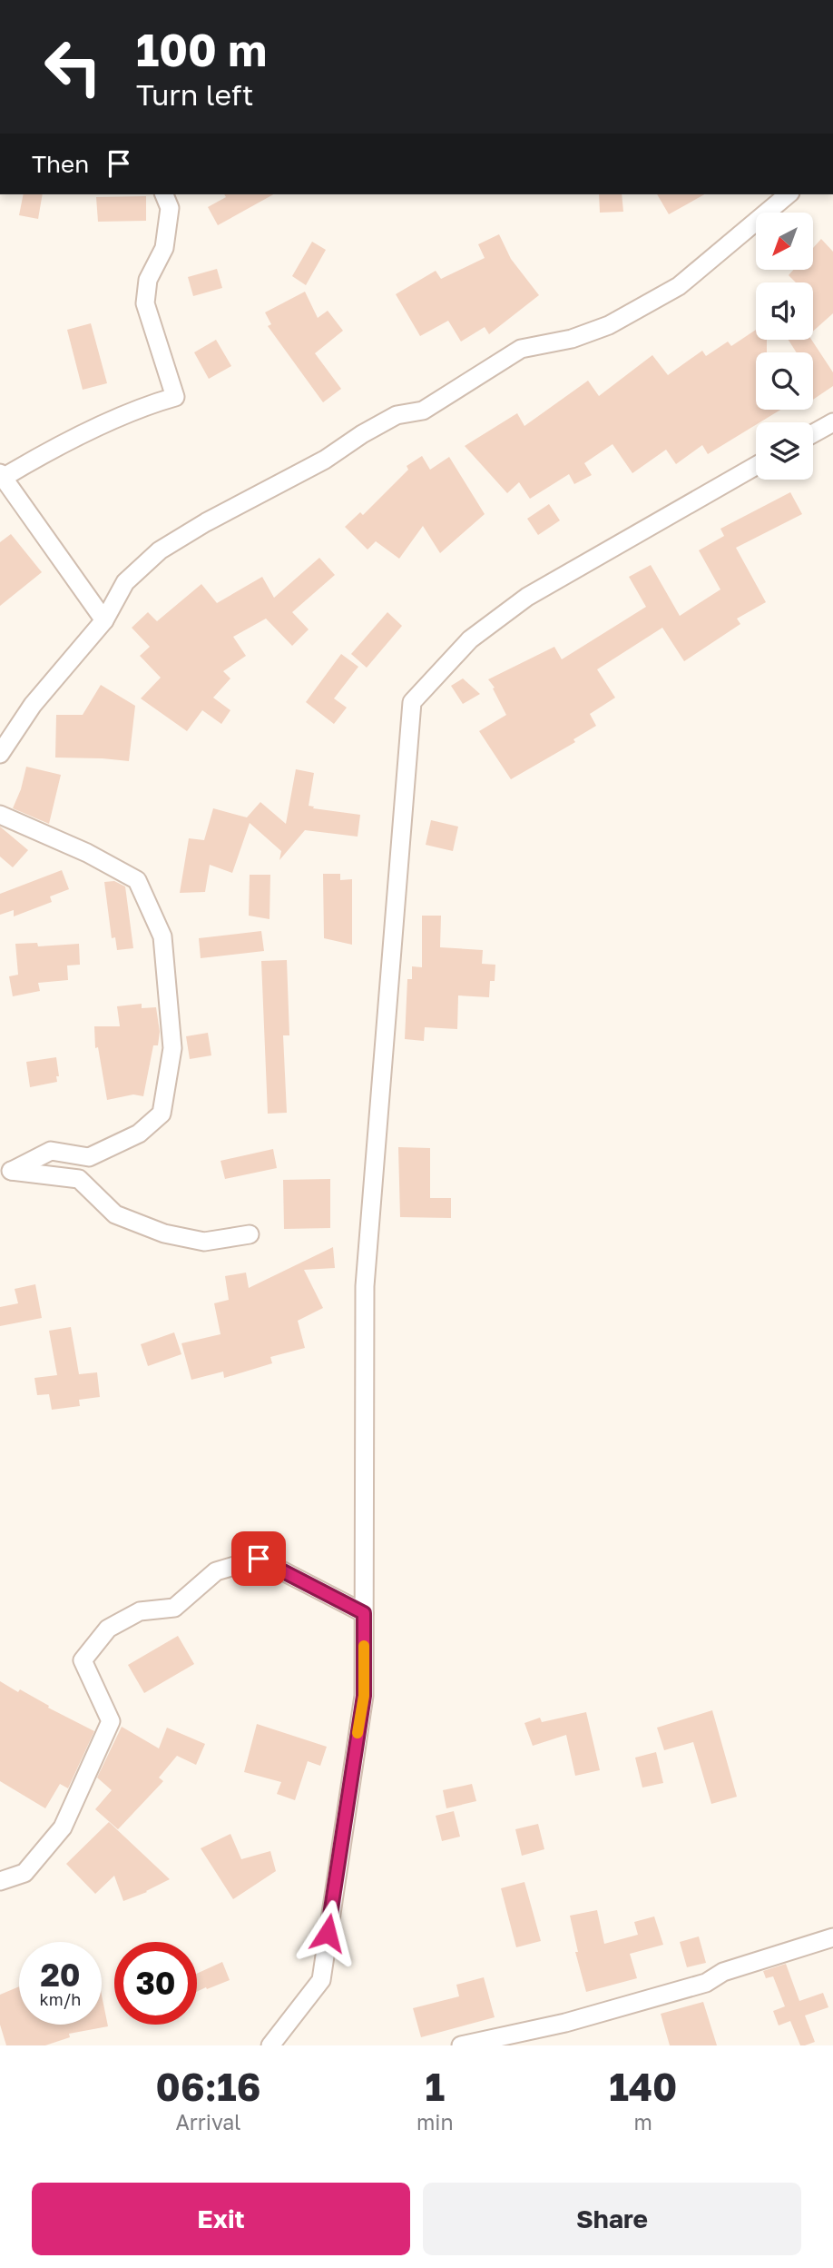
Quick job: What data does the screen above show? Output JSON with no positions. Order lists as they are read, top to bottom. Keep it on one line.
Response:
{"north":"bottom left","page":{"turn":["100 m","Turn left"],"then":"Then","speed":"20 km/h","limit":"30","eta":["06:16","Arrival","1","min","140","m"],"buttons":["Exit","Share"]}}
